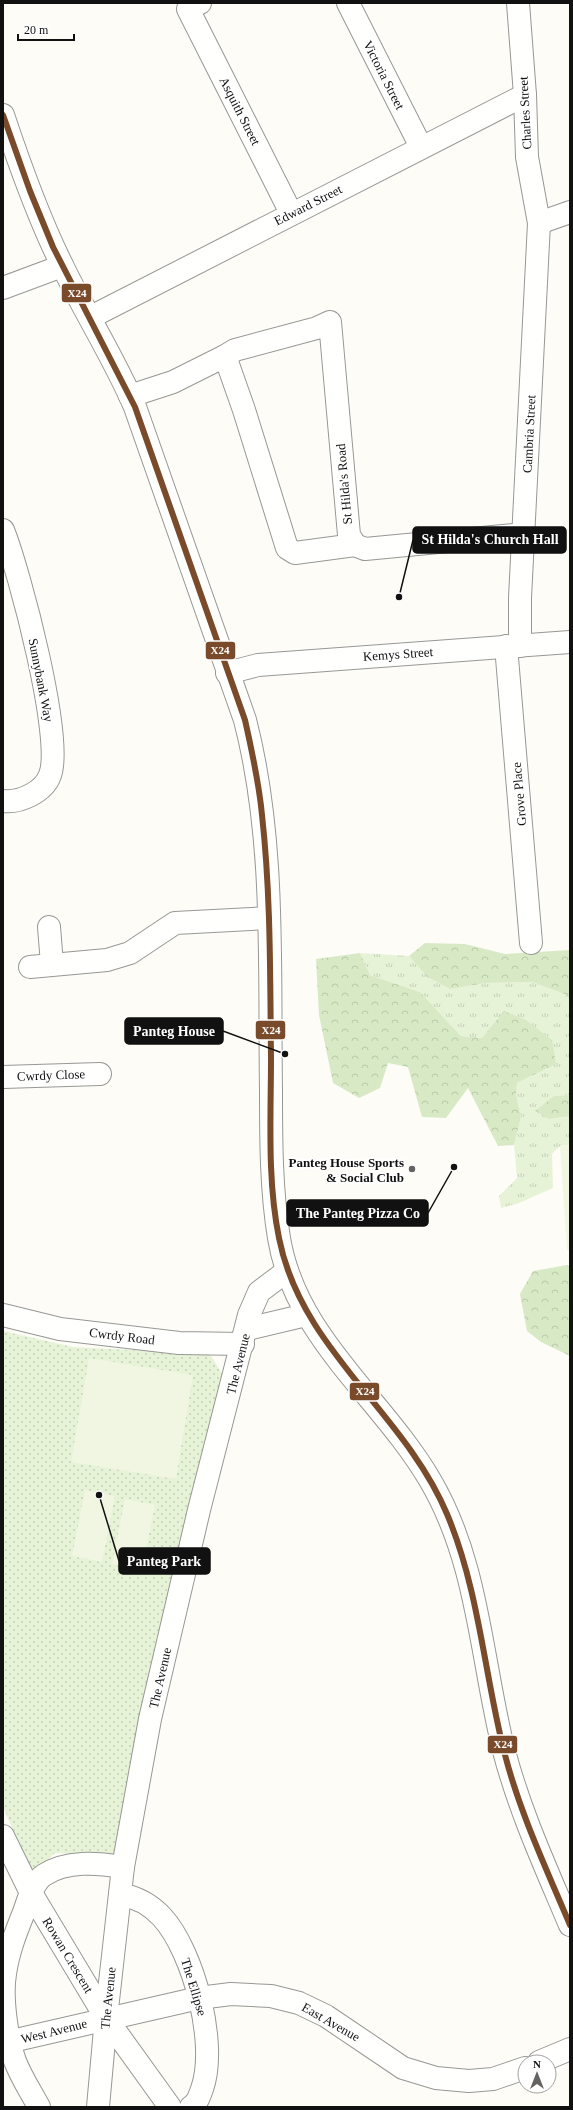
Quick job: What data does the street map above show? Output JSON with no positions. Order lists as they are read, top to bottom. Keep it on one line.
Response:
{"streets":{"street":["Victoria Street","Asquith Street","Charles Street","Edward Street","Cambria Street","St Hilda's Road","Kemys Street","Sunnybank Way","Grove Place","Cwrdy Close","Cwrdy Road","The Avenue","Rowan Crescent","The Ellipse","East Avenue","West Avenue"]},"crossings":[["Victoria Street","Edward Street"],["Asquith Street","Edward Street"],["Charles Street","Edward Street"],["Charles Street","Cambria Street"],["Cambria Street","Kemys Street"],["Cambria Street","Grove Place"],["Kemys Street","Grove Place"],["Cwrdy Road","The Avenue"],["The Avenue","Rowan Crescent"],["The Avenue","The Ellipse"],["The Avenue","East Avenue"],["The Avenue","West Avenue"],["Rowan Crescent","East Avenue"],["Rowan Crescent","West Avenue"],["The Ellipse","East Avenue"],["East Avenue","West Avenue"]],"places":["St Hilda's Church Hall","Panteg House","The Panteg Pizza Co","Panteg House Sports & Social Club","Panteg Park"],"lines":["transit line X24"],"scale_bar":"20 m","north":"top"}
